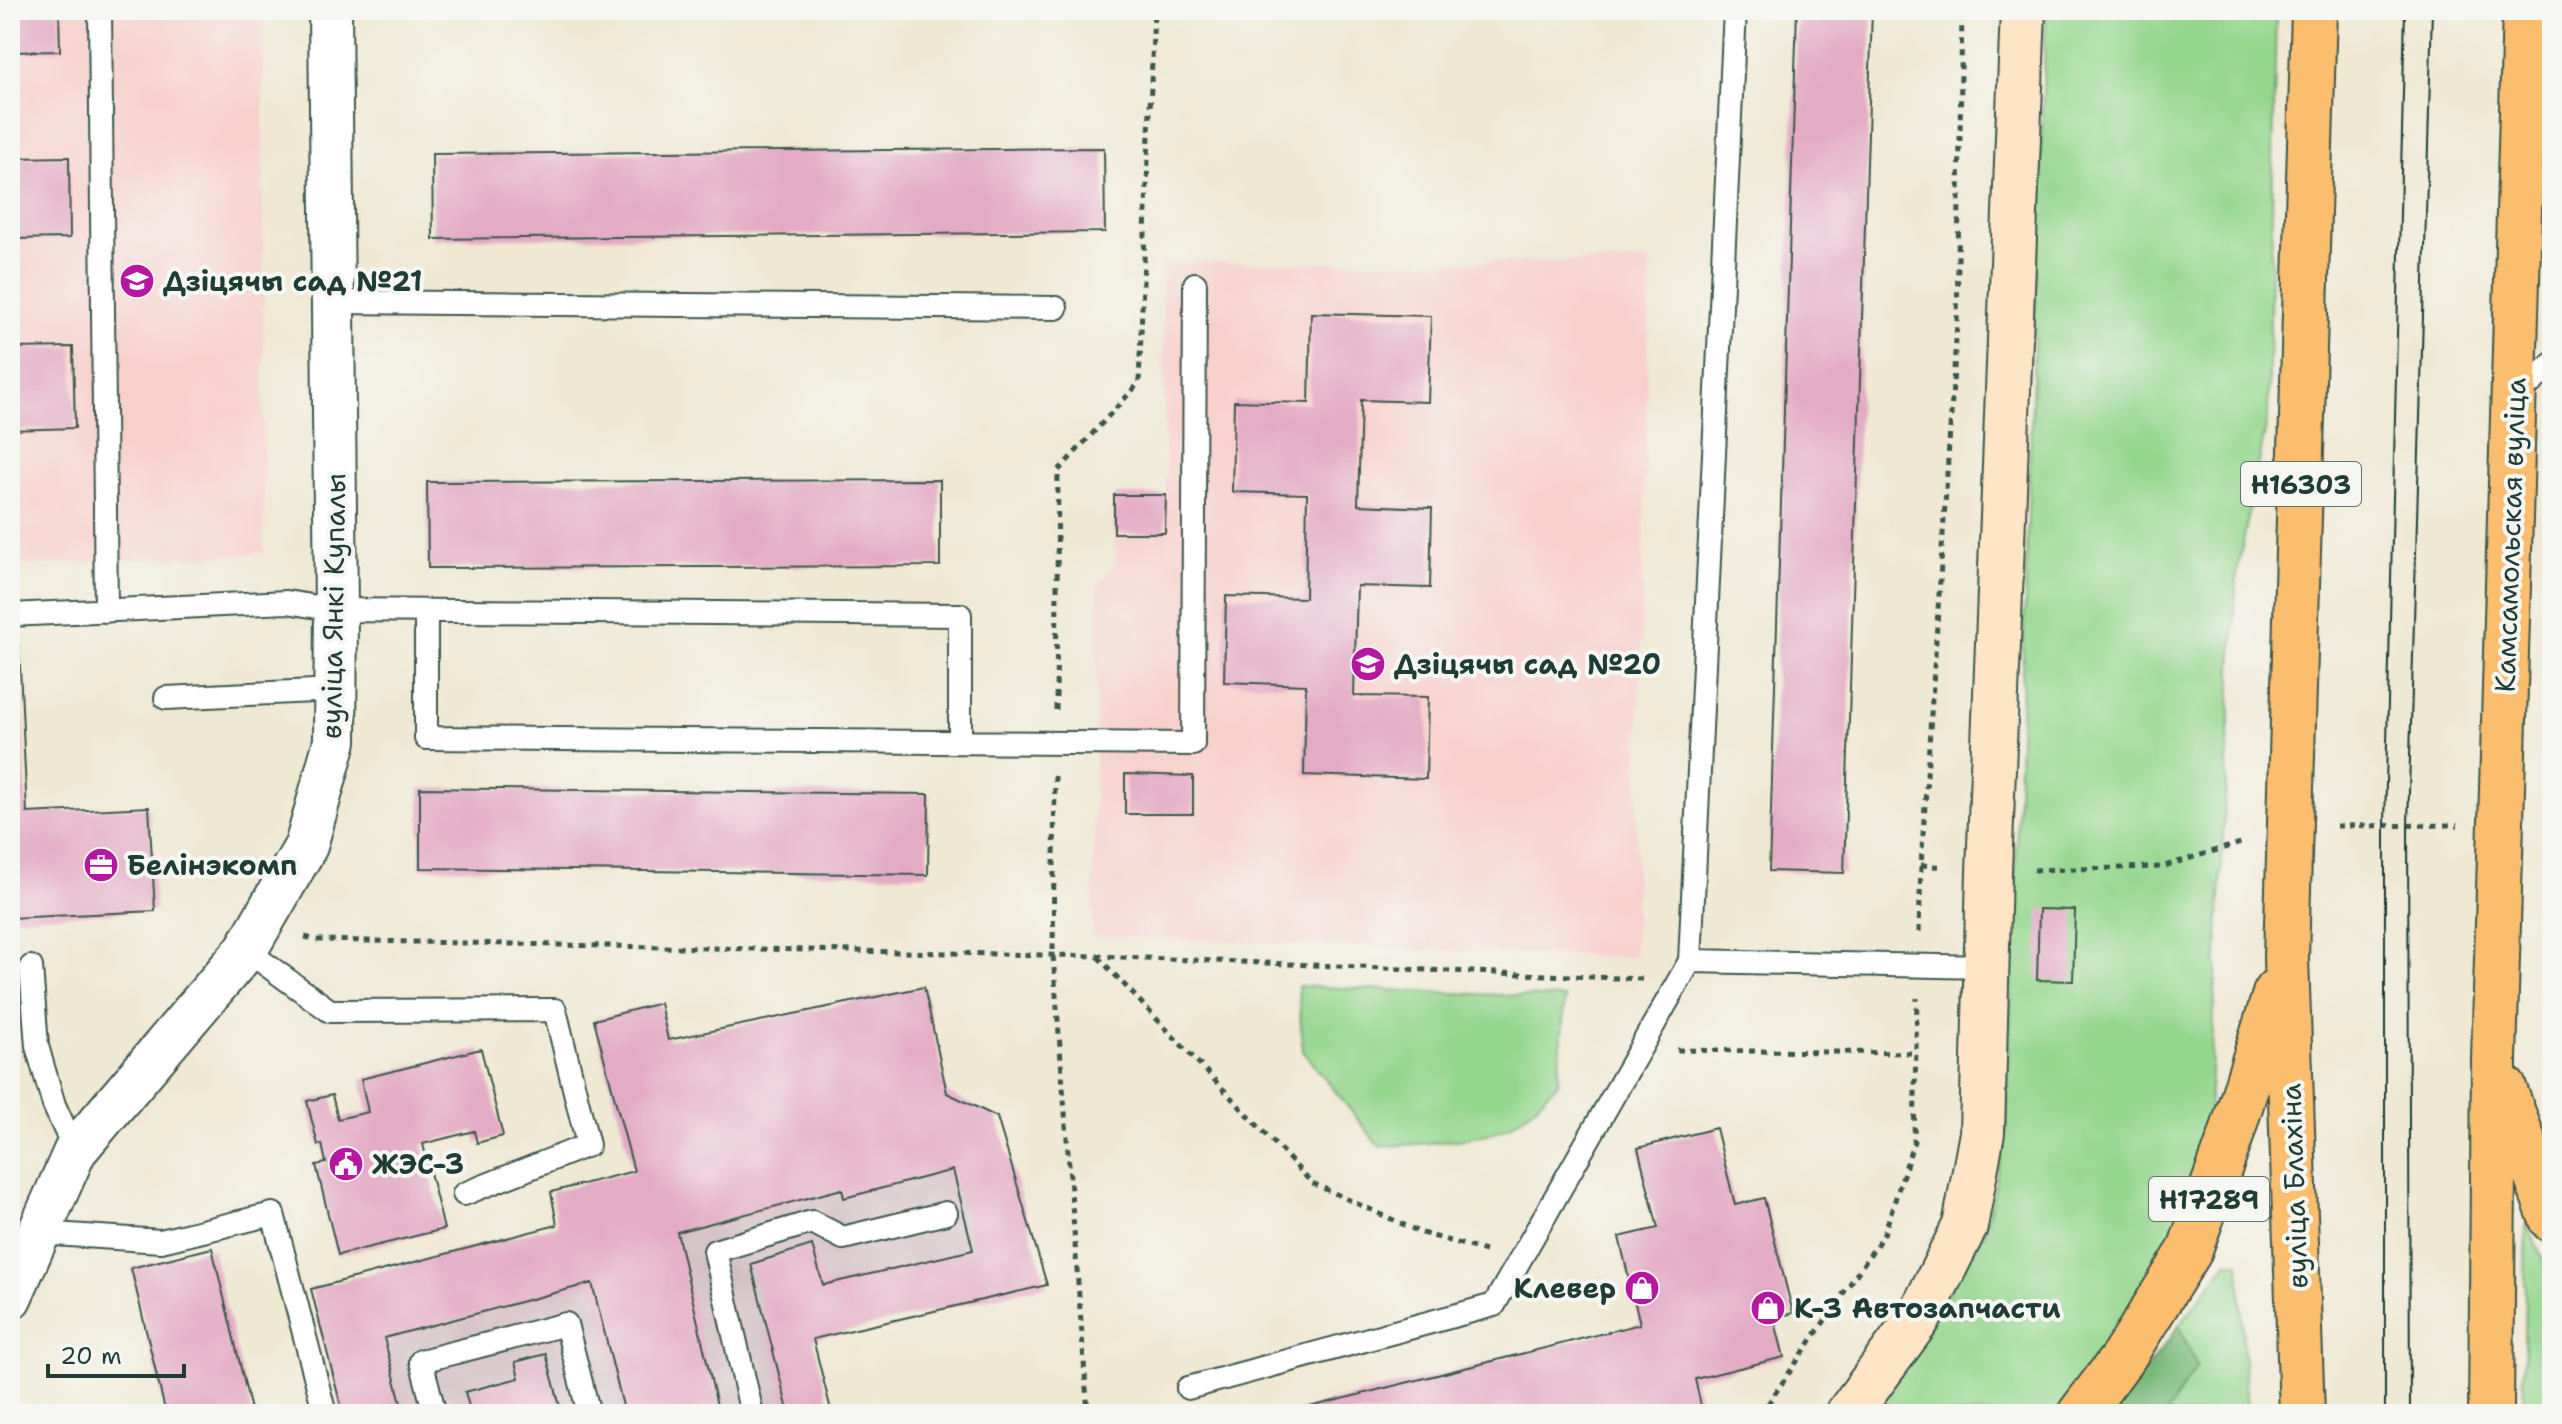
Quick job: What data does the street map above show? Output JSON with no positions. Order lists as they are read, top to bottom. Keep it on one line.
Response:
{"streets":{"main road":["Н16303","Камсамольская вуліца","вуліца Блахіна","Н17289"],"street":["вуліца Янкі Купалы"]},"crossings":[["Н16303","вуліца Блахіна"],["Н16303","Н17289"],["вуліца Блахіна","Н17289"]],"places":{"school or university":["Дзіцячы сад №21","Дзіцячы сад №20"],"office":["Белінэкомп"],"public building":["ЖЭС-3"],"shop":["Клевер","К-3 Автозапчасти"]},"scale_bar":"20 m"}
